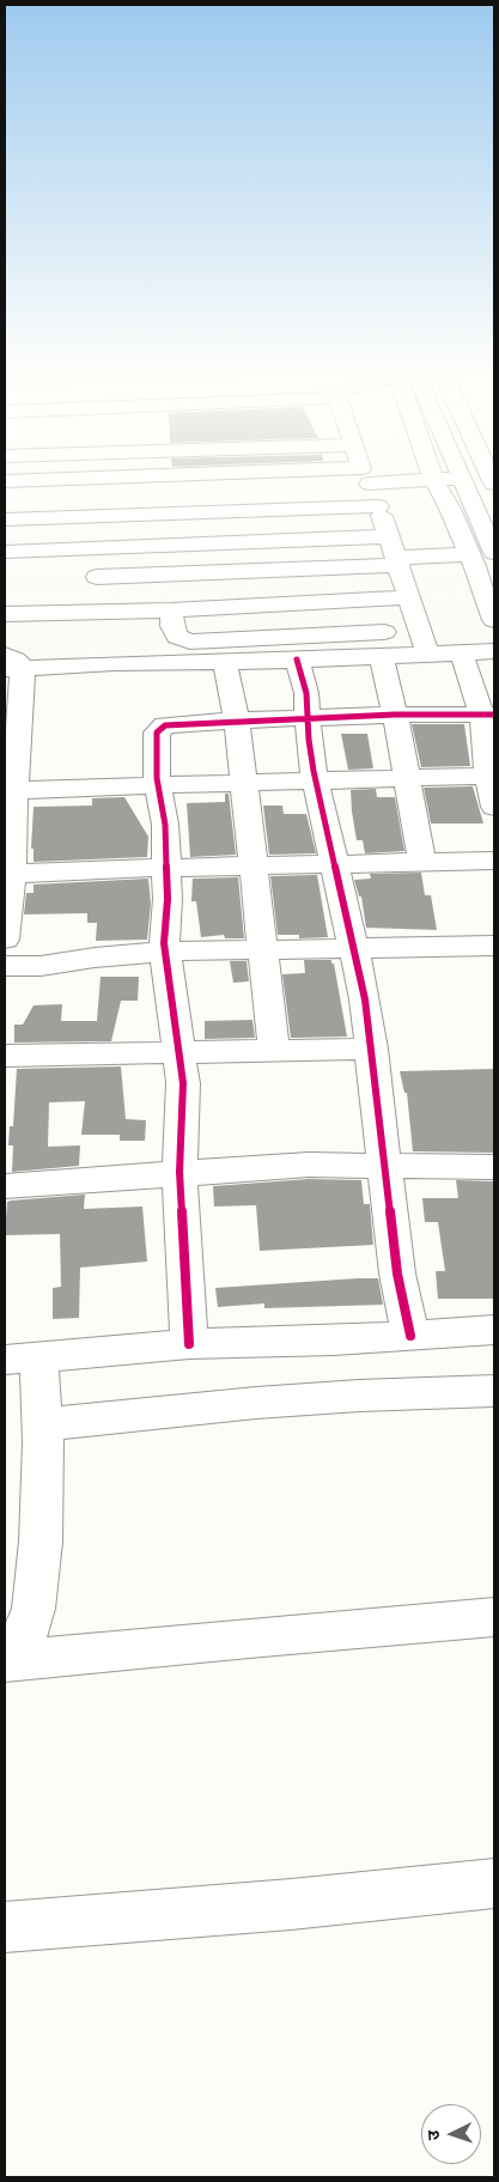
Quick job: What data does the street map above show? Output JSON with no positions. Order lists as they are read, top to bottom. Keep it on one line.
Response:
{"north":"left"}
